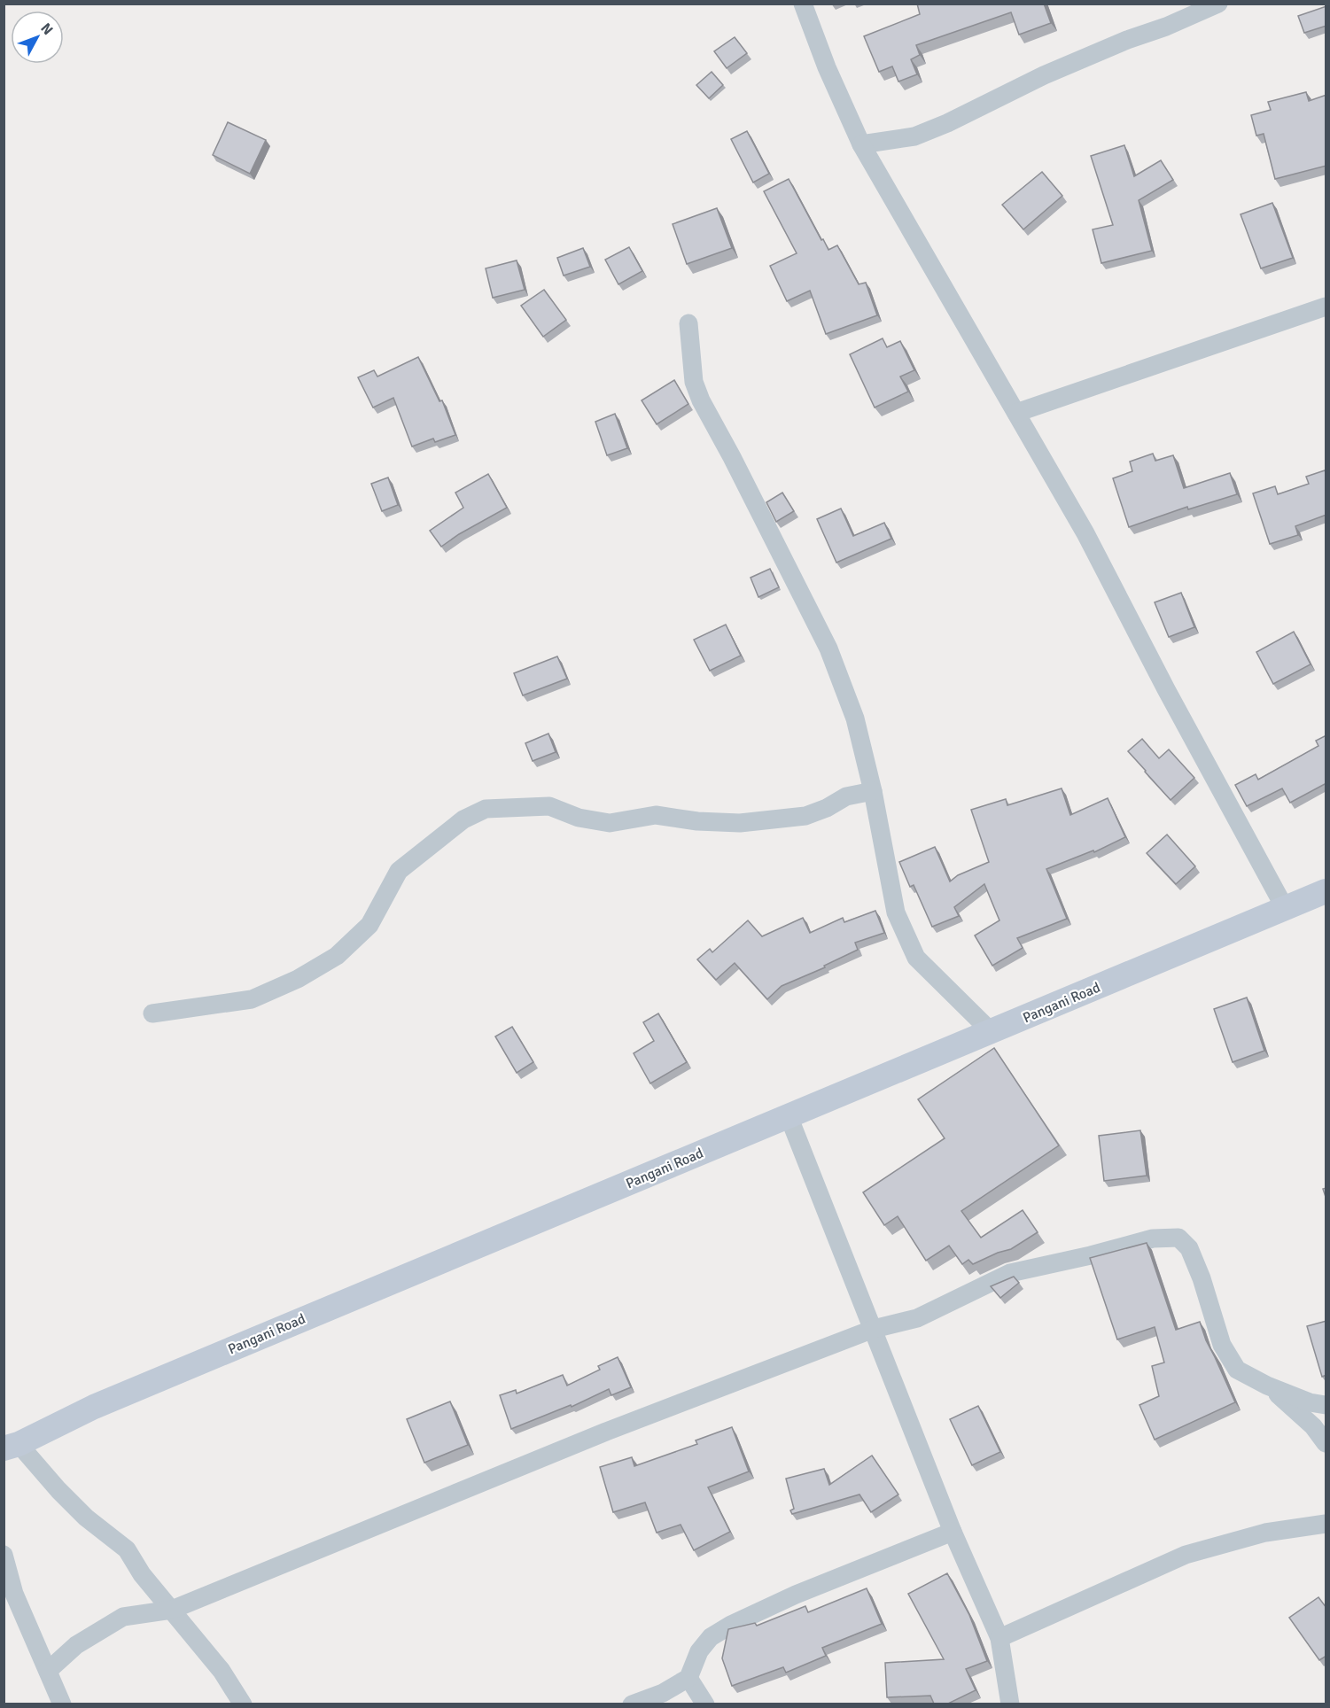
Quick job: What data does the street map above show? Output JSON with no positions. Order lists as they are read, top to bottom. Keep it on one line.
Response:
{"streets":{"main road":["Pangani Road"]},"north":"top right"}
